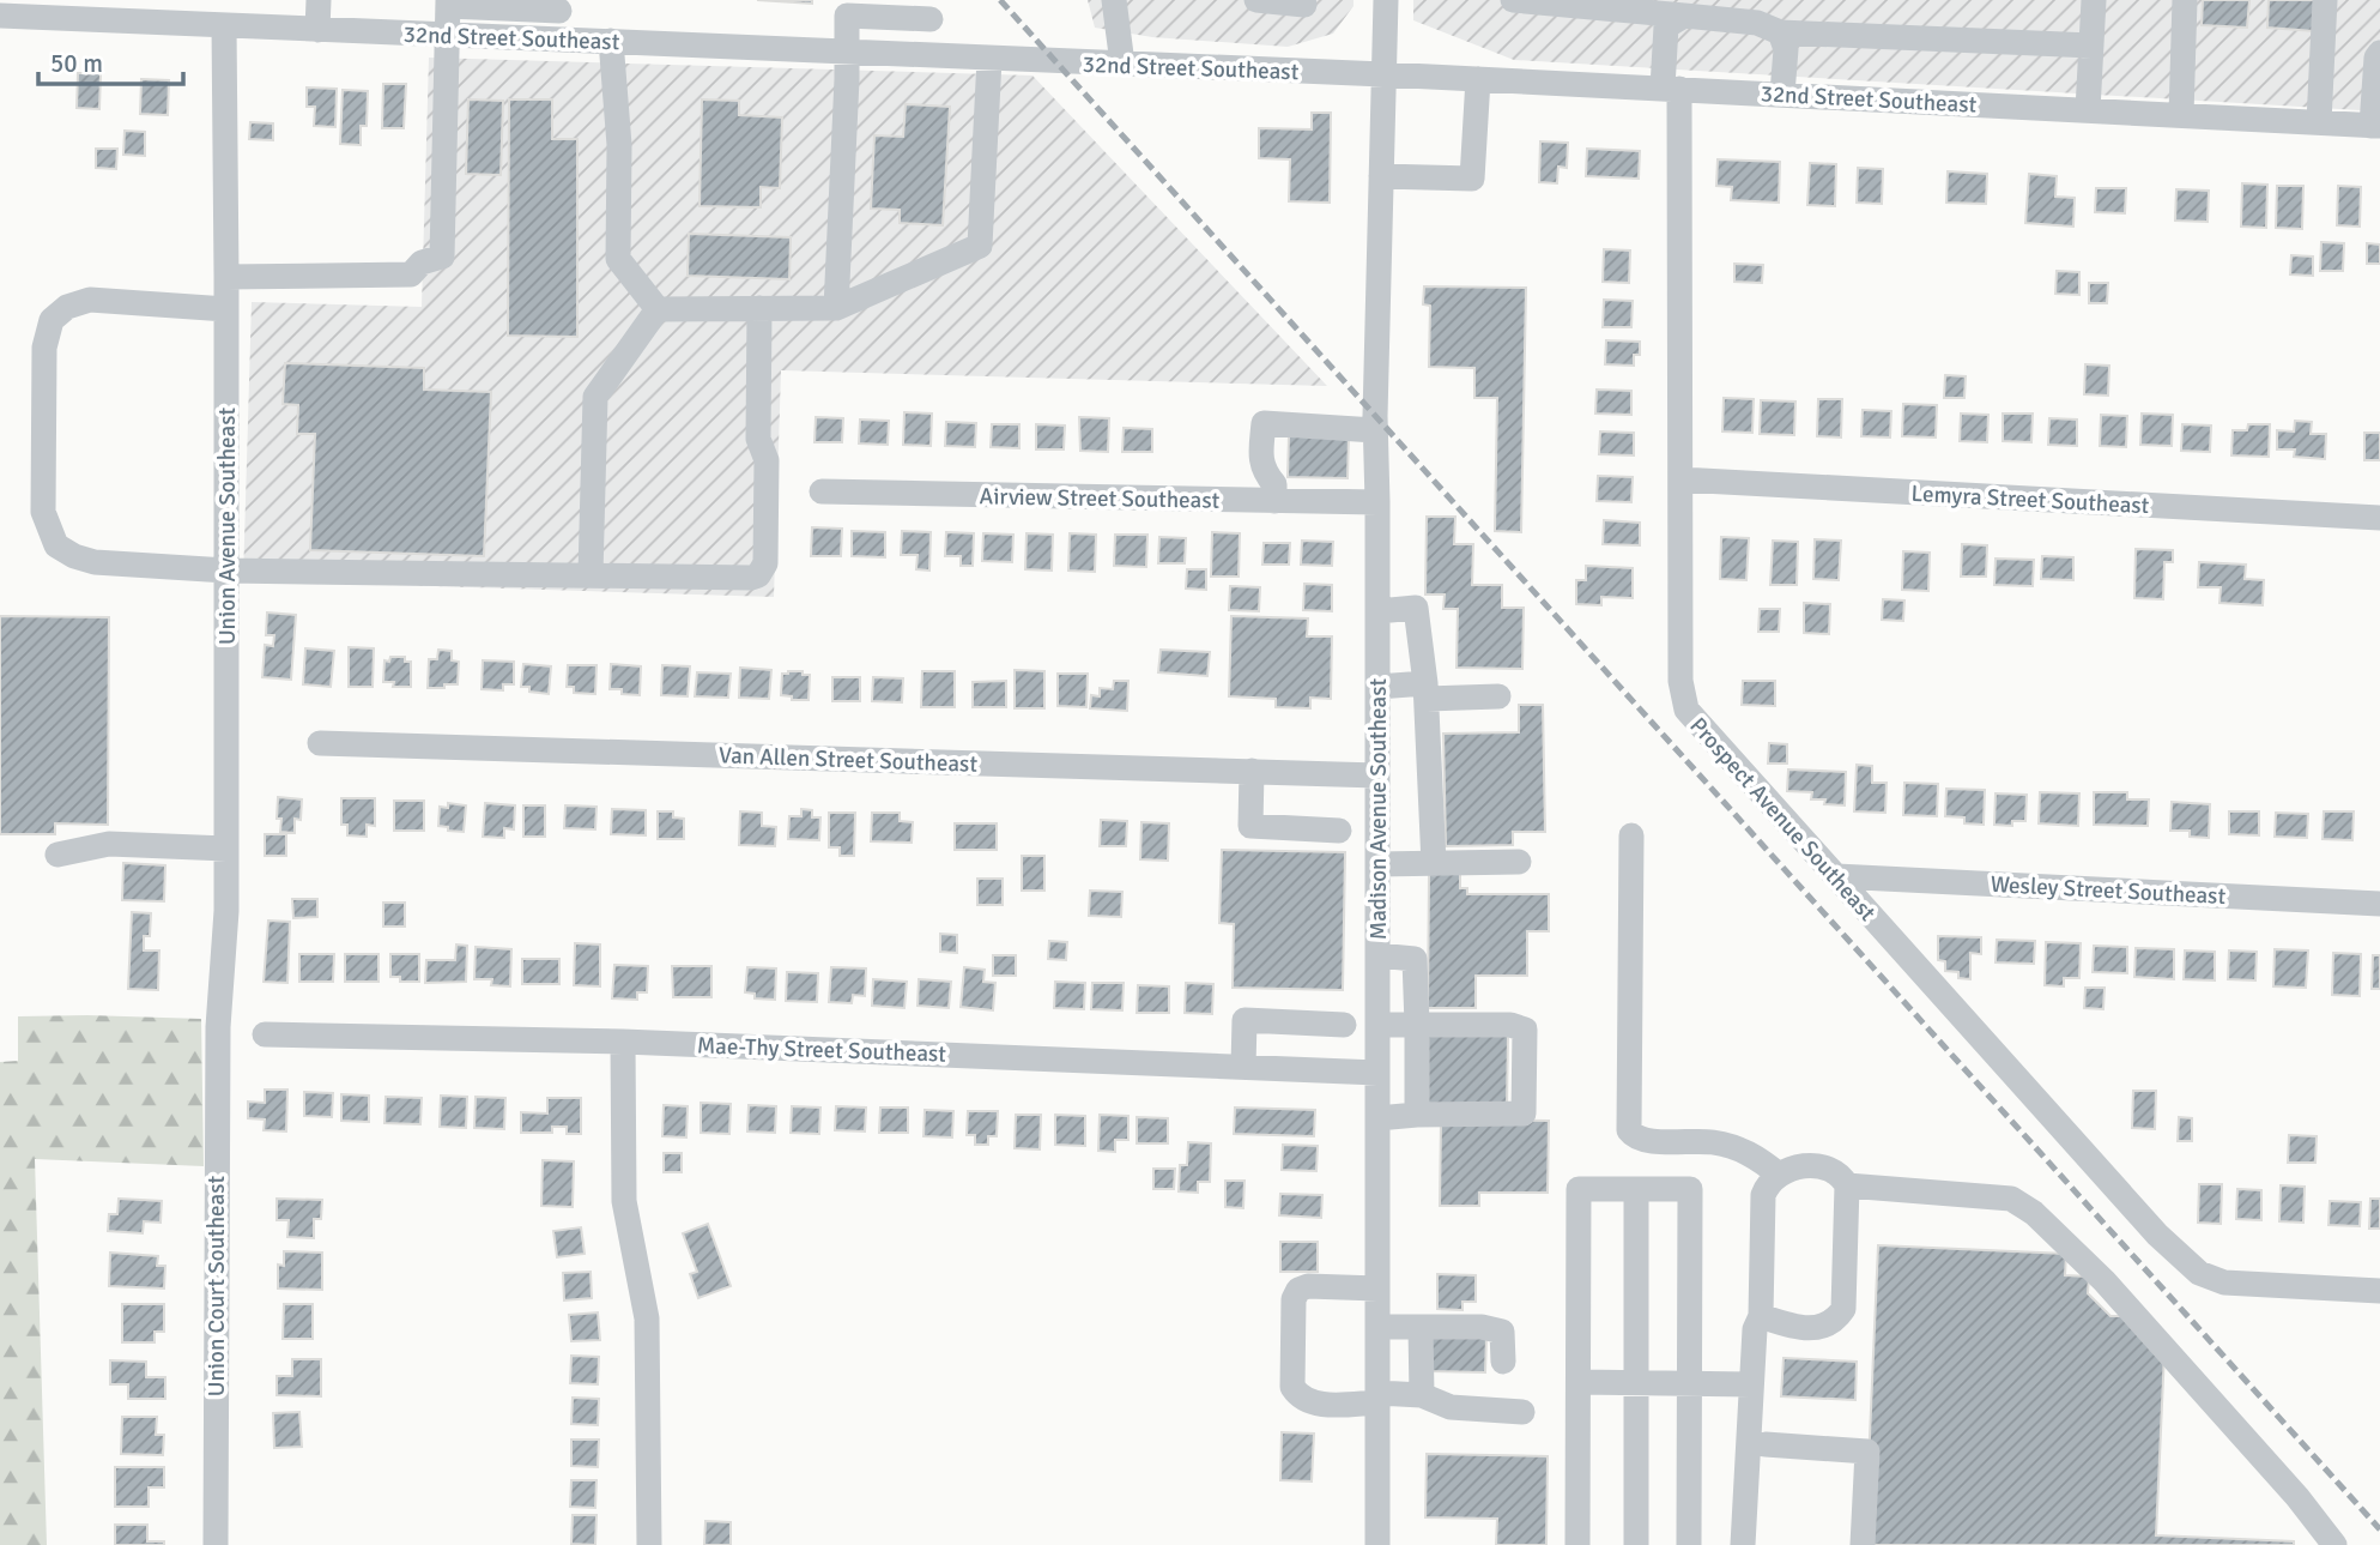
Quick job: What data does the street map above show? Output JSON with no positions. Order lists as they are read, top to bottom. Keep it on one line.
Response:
{"streets":{"street":["32nd Street Southeast","Airview Street Southeast","Lemyra Street Southeast","Union Avenue Southeast","Van Allen Street Southeast","Madison Avenue Southeast","Prospect Avenue Southeast","Wesley Street Southeast","Mae-Thy Street Southeast","Union Court Southeast"]},"crossings":[["32nd Street Southeast","Union Avenue Southeast"],["32nd Street Southeast","Madison Avenue Southeast"],["32nd Street Southeast","Prospect Avenue Southeast"],["Airview Street Southeast","Madison Avenue Southeast"],["Lemyra Street Southeast","Prospect Avenue Southeast"],["Union Avenue Southeast","Union Court Southeast"],["Van Allen Street Southeast","Madison Avenue Southeast"],["Madison Avenue Southeast","Mae-Thy Street Southeast"],["Prospect Avenue Southeast","Wesley Street Southeast"]],"scale_bar":"50 m"}
